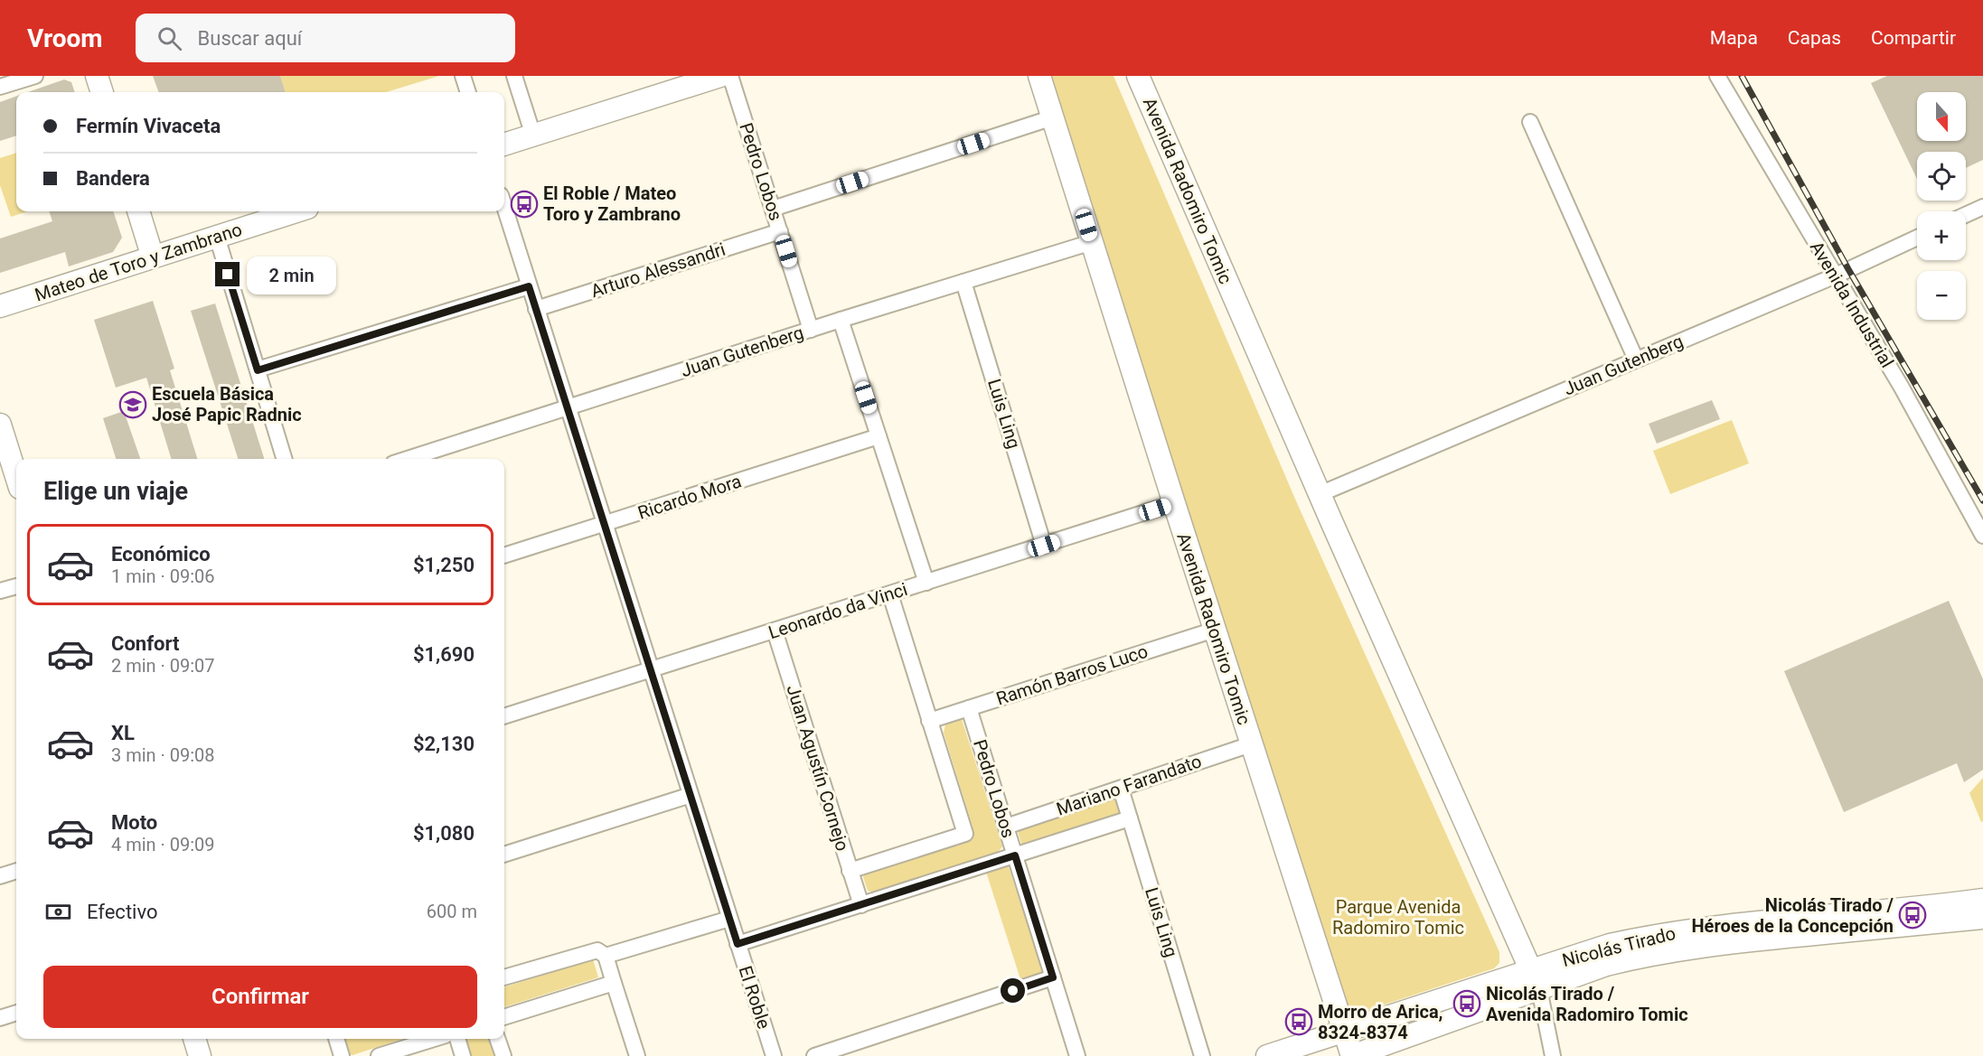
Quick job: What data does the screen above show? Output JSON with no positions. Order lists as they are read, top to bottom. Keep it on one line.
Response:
{"streets":{"main road":["Avenida Radomiro Tomic","Mateo de Toro y Zambrano","Nicolás Tirado"],"street":["Pedro Lobos","Arturo Alessandri","Avenida Industrial","Juan Gutenberg","Luis Ling","Ricardo Mora","Leonardo da Vinci","Ramón Barros Luco","Juan Agustín Cornejo","Mariano Farandato","El Roble"]},"crossings":[["Pedro Lobos","Arturo Alessandri"],["Pedro Lobos","Juan Gutenberg"],["Pedro Lobos","Ramón Barros Luco"],["Pedro Lobos","Mariano Farandato"],["Avenida Radomiro Tomic","Juan Gutenberg"],["Avenida Radomiro Tomic","Leonardo da Vinci"],["Avenida Radomiro Tomic","Ramón Barros Luco"],["Avenida Radomiro Tomic","Mariano Farandato"],["Avenida Radomiro Tomic","Nicolás Tirado"],["Arturo Alessandri","El Roble"],["Avenida Industrial","Juan Gutenberg"],["Juan Gutenberg","Luis Ling"],["Juan Gutenberg","El Roble"],["Luis Ling","Leonardo da Vinci"],["Luis Ling","Mariano Farandato"],["Ricardo Mora","El Roble"],["Leonardo da Vinci","Juan Agustín Cornejo"],["Leonardo da Vinci","El Roble"],["Juan Agustín Cornejo","Mariano Farandato"],["Mariano Farandato","El Roble"]],"parks":["Parque Avenida Radomiro Tomic"],"places":{"bus stop":["El Roble / Mateo Toro y Zambrano","Nicolás Tirado / Héroes de la Concepción","Nicolás Tirado / Avenida Radomiro Tomic","Morro de Arica, 8324-8374"],"school or university":["Escuela Básica José Papic Radnic"]},"north":"bottom","page":{"header":"Vroom","search":"Buscar aquí","nav":["Mapa","Capas","Compartir"],"map_buttons":["+","−"],"banner":["Fermín Vivaceta","Bandera"],"bubble":"2 min","heading":"Elige un viaje","list":[{"name":"Económico","note":"1 min · 09:06","value":"$1,250"},{"name":"Confort","note":"2 min · 09:07","value":"$1,690"},{"name":"XL","note":"3 min · 09:08","value":"$2,130"},{"name":"Moto","note":"4 min · 09:09","value":"$1,080"}],"pay":["Efectivo","600 m"],"buttons":"Confirmar"}}
